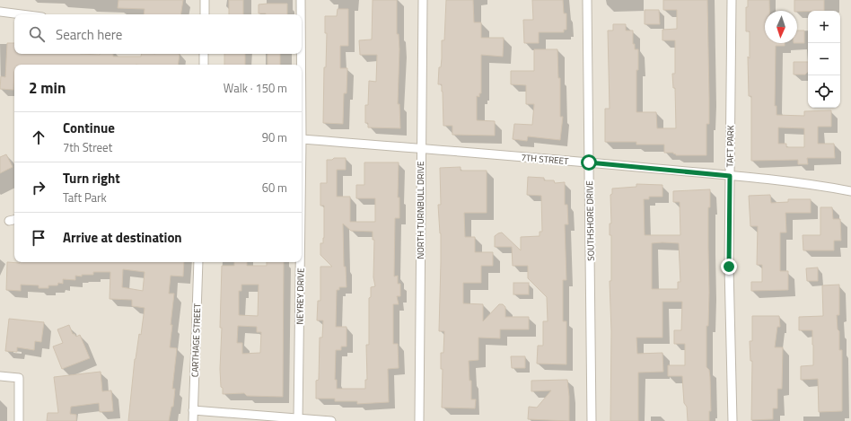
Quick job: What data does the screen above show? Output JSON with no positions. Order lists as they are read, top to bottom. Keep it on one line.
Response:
{"streets":{"street":["TAFT PARK","7TH STREET","NORTH TURNBULL DRIVE","SOUTHSHORE DRIVE","NEYREY DRIVE","CARTHAGE STREET"]},"crossings":[["TAFT PARK","7TH STREET"],["7TH STREET","NORTH TURNBULL DRIVE"],["7TH STREET","SOUTHSHORE DRIVE"]],"north":"bottom","page":{"map_buttons":["+","−"],"search":"Search here","heading":["2 min","Walk · 150 m"],"list":[["Continue","7th Street","90 m"],["Turn right","Taft Park","60 m"],"Arrive at destination"]}}
